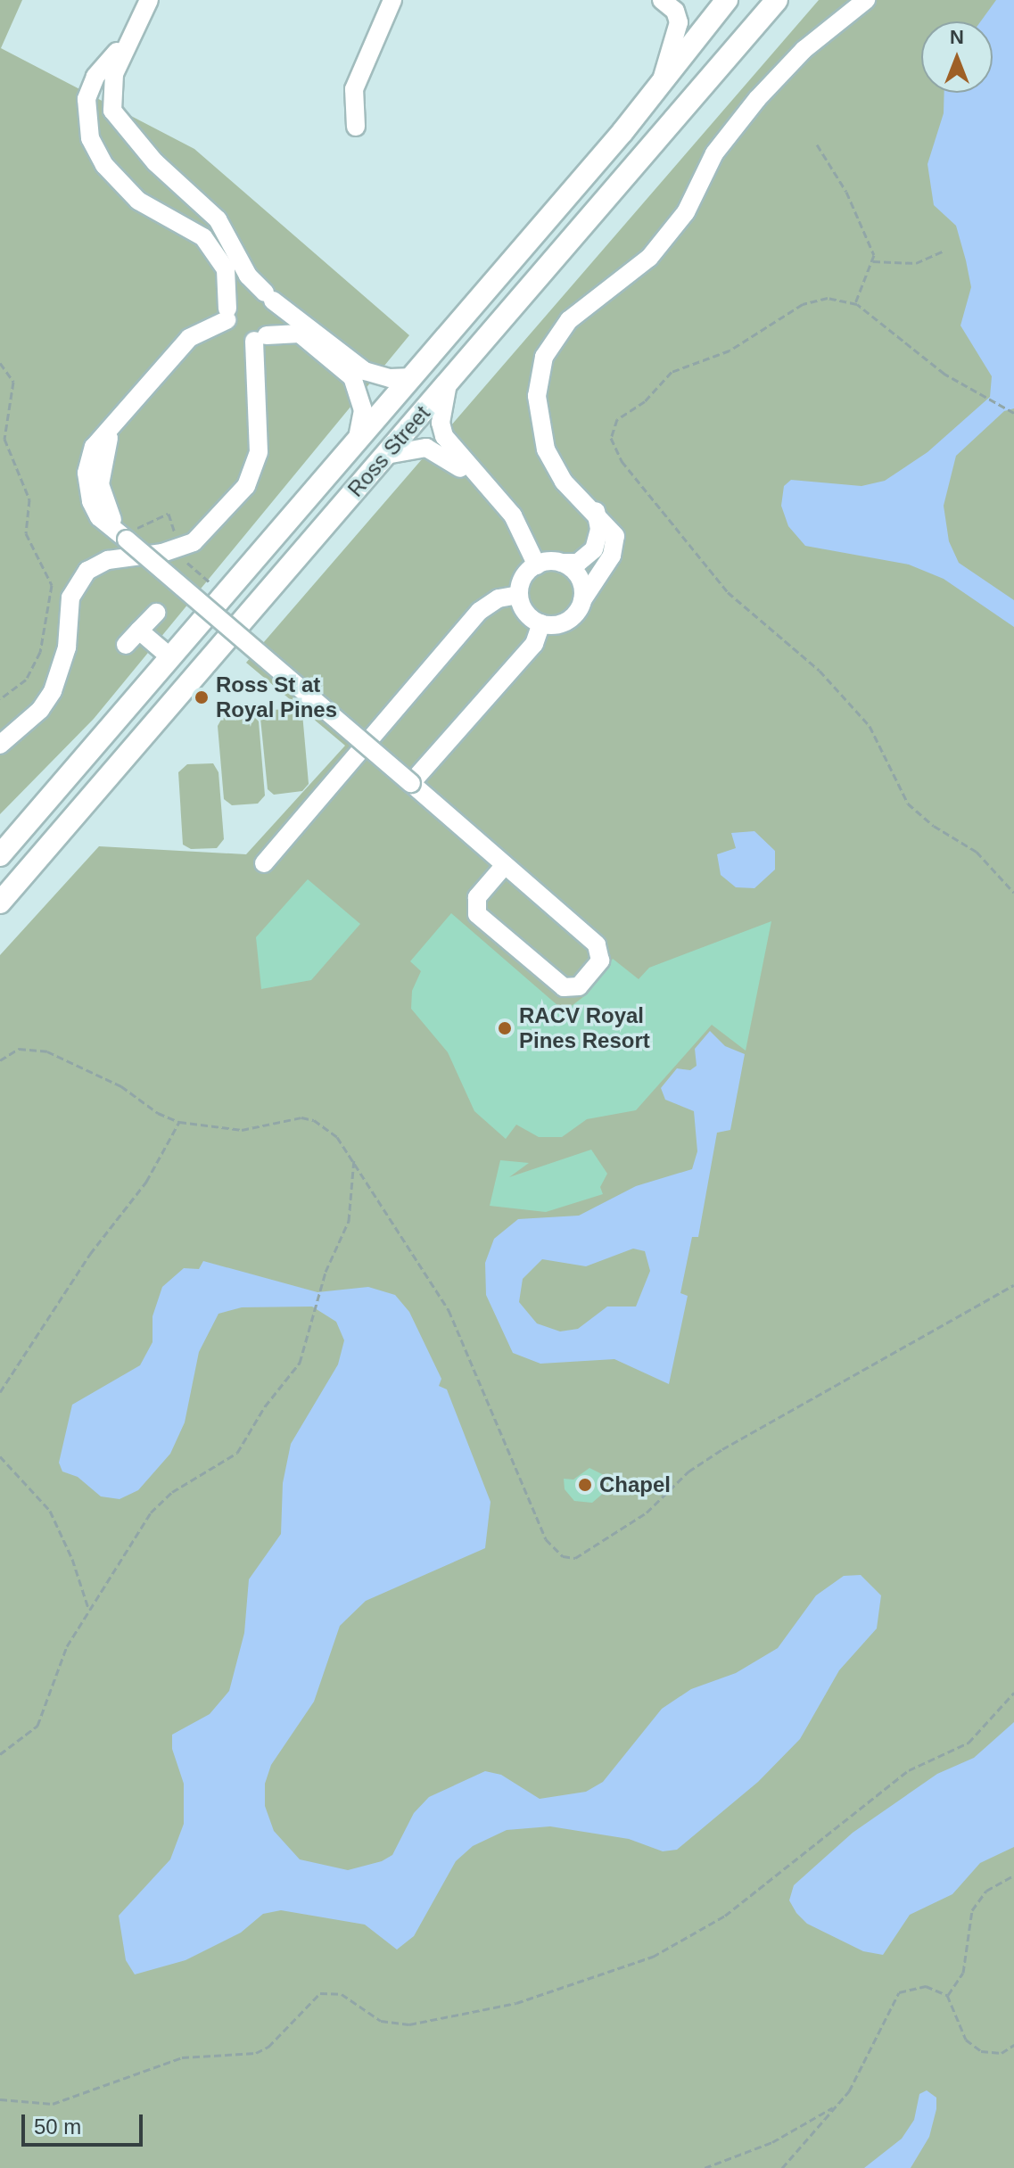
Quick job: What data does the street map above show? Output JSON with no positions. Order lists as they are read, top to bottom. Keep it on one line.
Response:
{"streets":{"main road":["Ross Street"]},"places":["Ross St at Royal Pines","RACV Royal Pines Resort","Chapel"],"scale_bar":"50 m","north":"top"}
